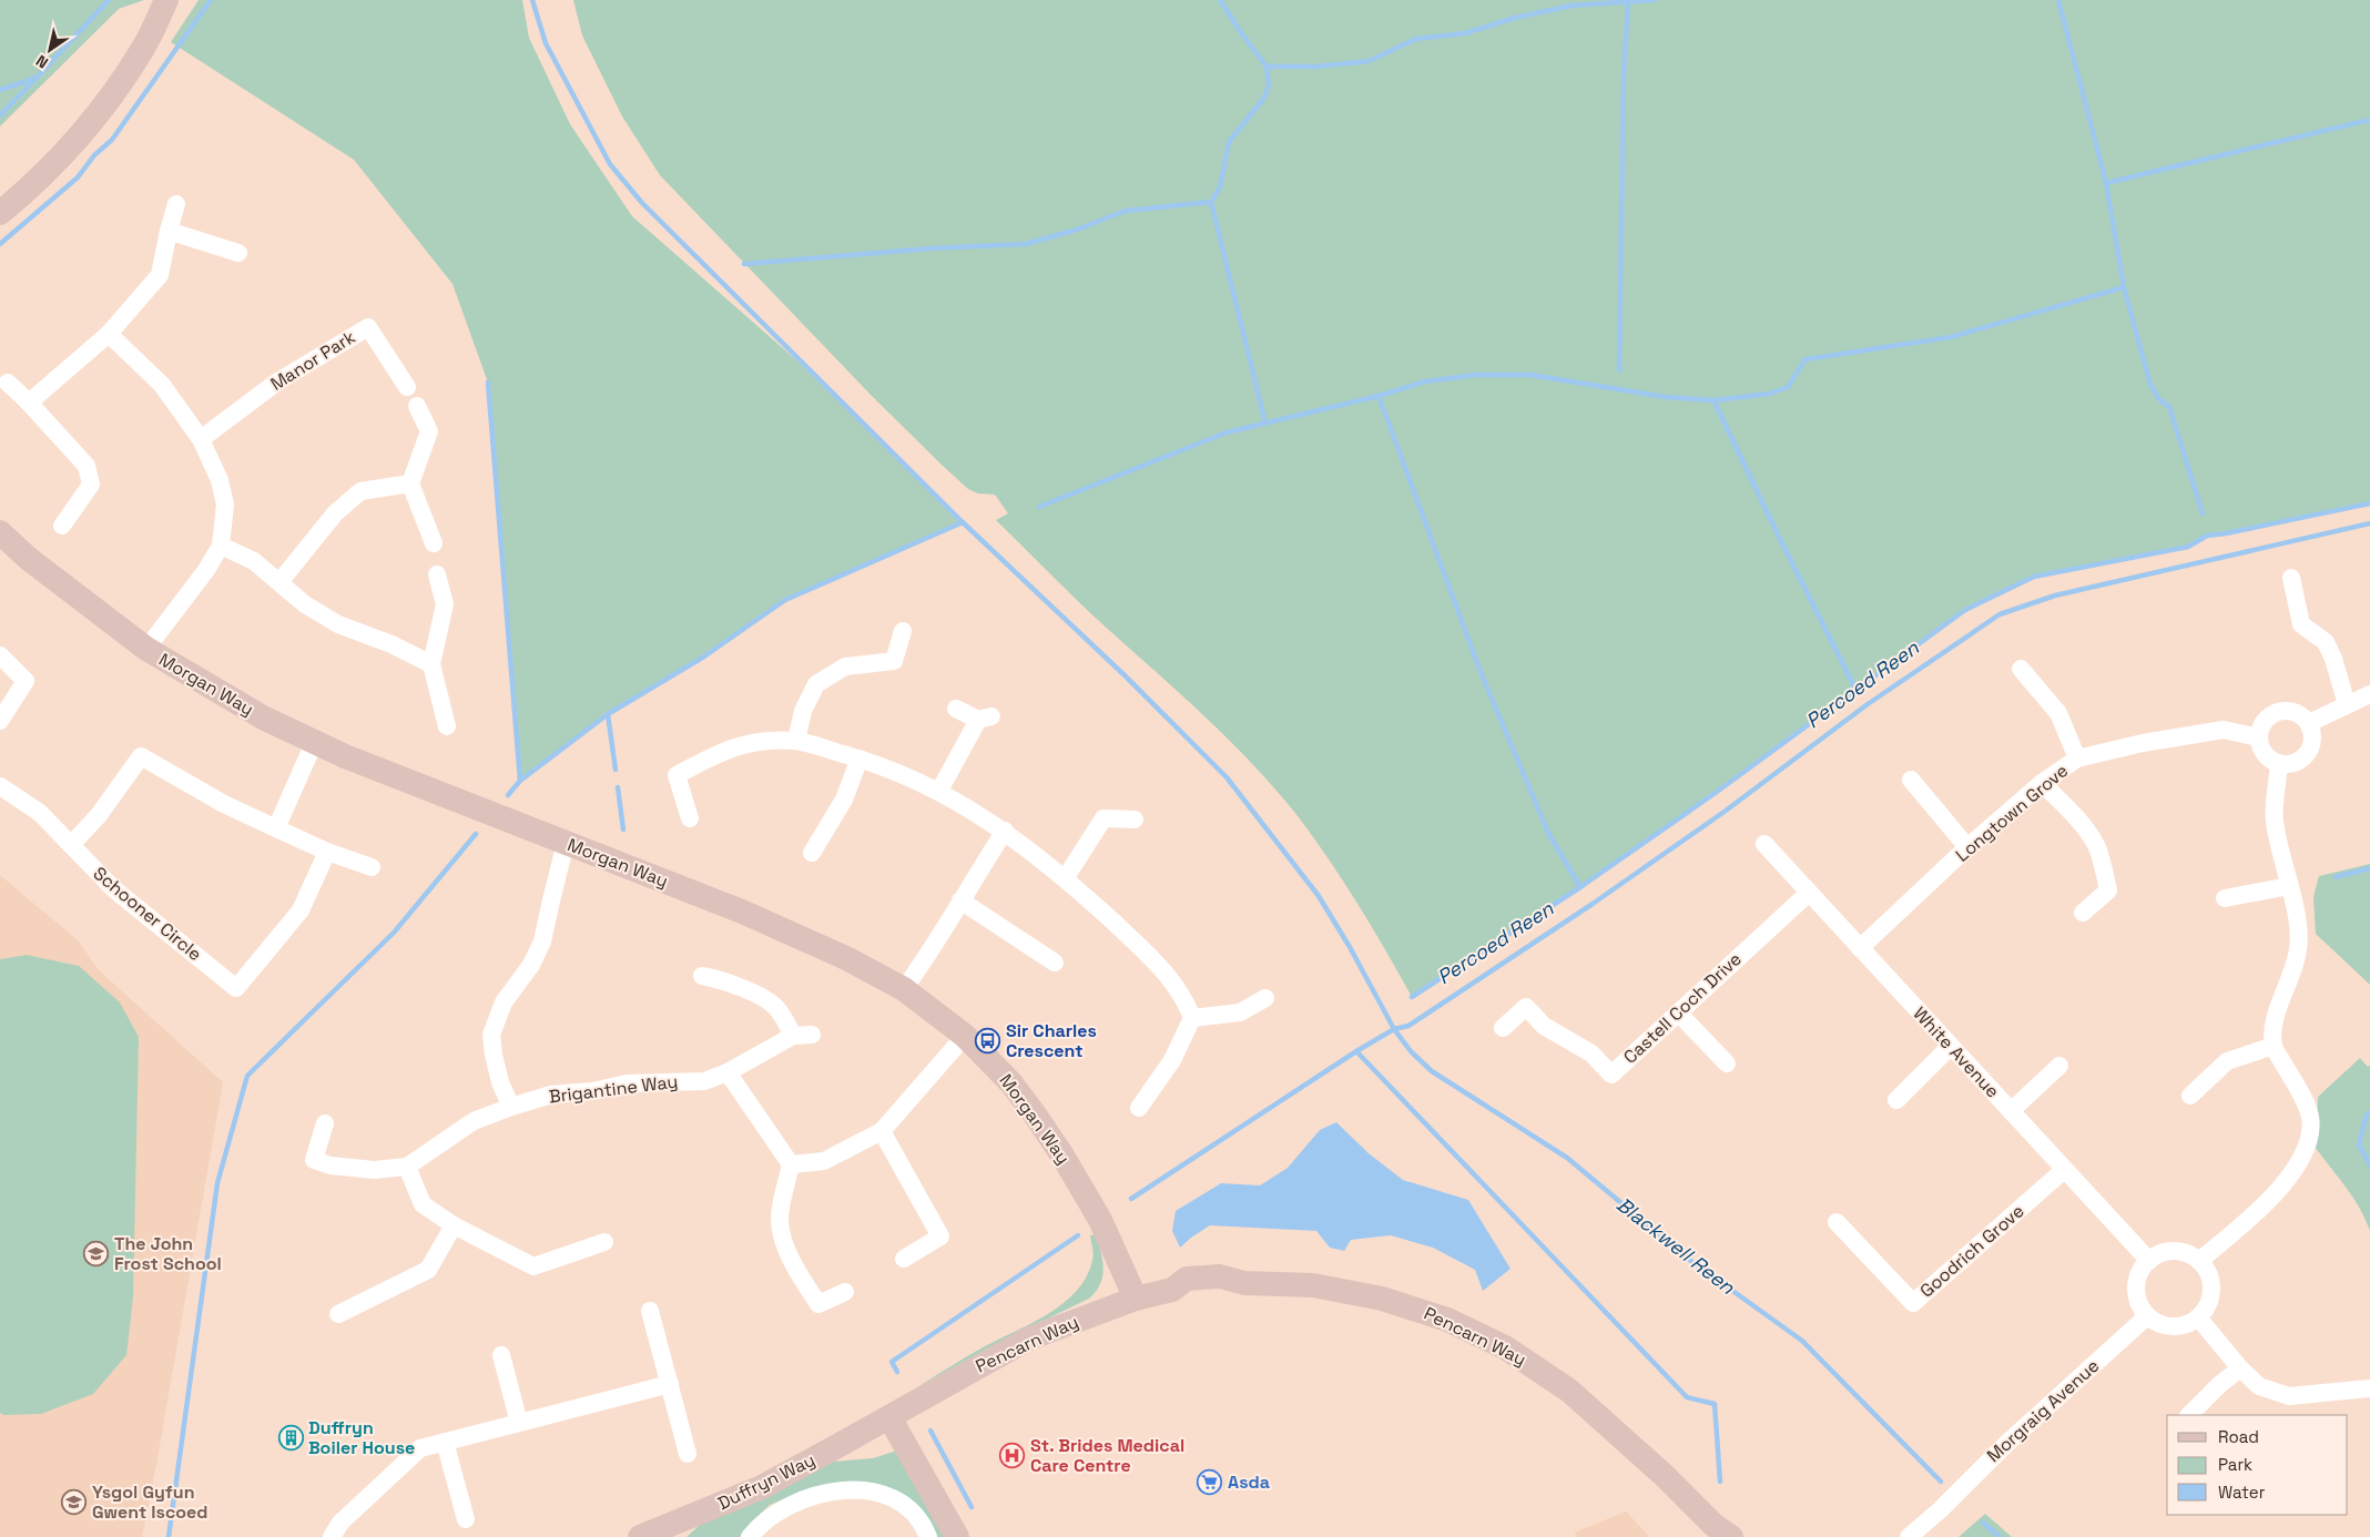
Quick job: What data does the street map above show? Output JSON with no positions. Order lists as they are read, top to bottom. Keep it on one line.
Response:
{"streets":{"street":["Manor Park","Morgan Way","Longtown Grove","Schooner Circle","Castell Coch Drive","White Avenue","Brigantine Way","Goodrich Grove","Pencarn Way","Morgraig Avenue","Duffryn Way"]},"crossings":[["Morgan Way","Pencarn Way"],["Longtown Grove","White Avenue"],["Castell Coch Drive","White Avenue"],["White Avenue","Goodrich Grove"],["White Avenue","Morgraig Avenue"],["Pencarn Way","Duffryn Way"]],"water":["Percoed Reen","Blackwell Reen"],"places":{"bus stop":["Sir Charles Crescent"],"school or university":["The John Frost School","Ysgol Gyfun Gwent Iscoed"],"building":["Duffryn Boiler House"],"hospital":["St. Brides Medical Care Centre"],"supermarket":["Asda"]},"legend":["Road","Park","Water"],"north":"bottom left"}
